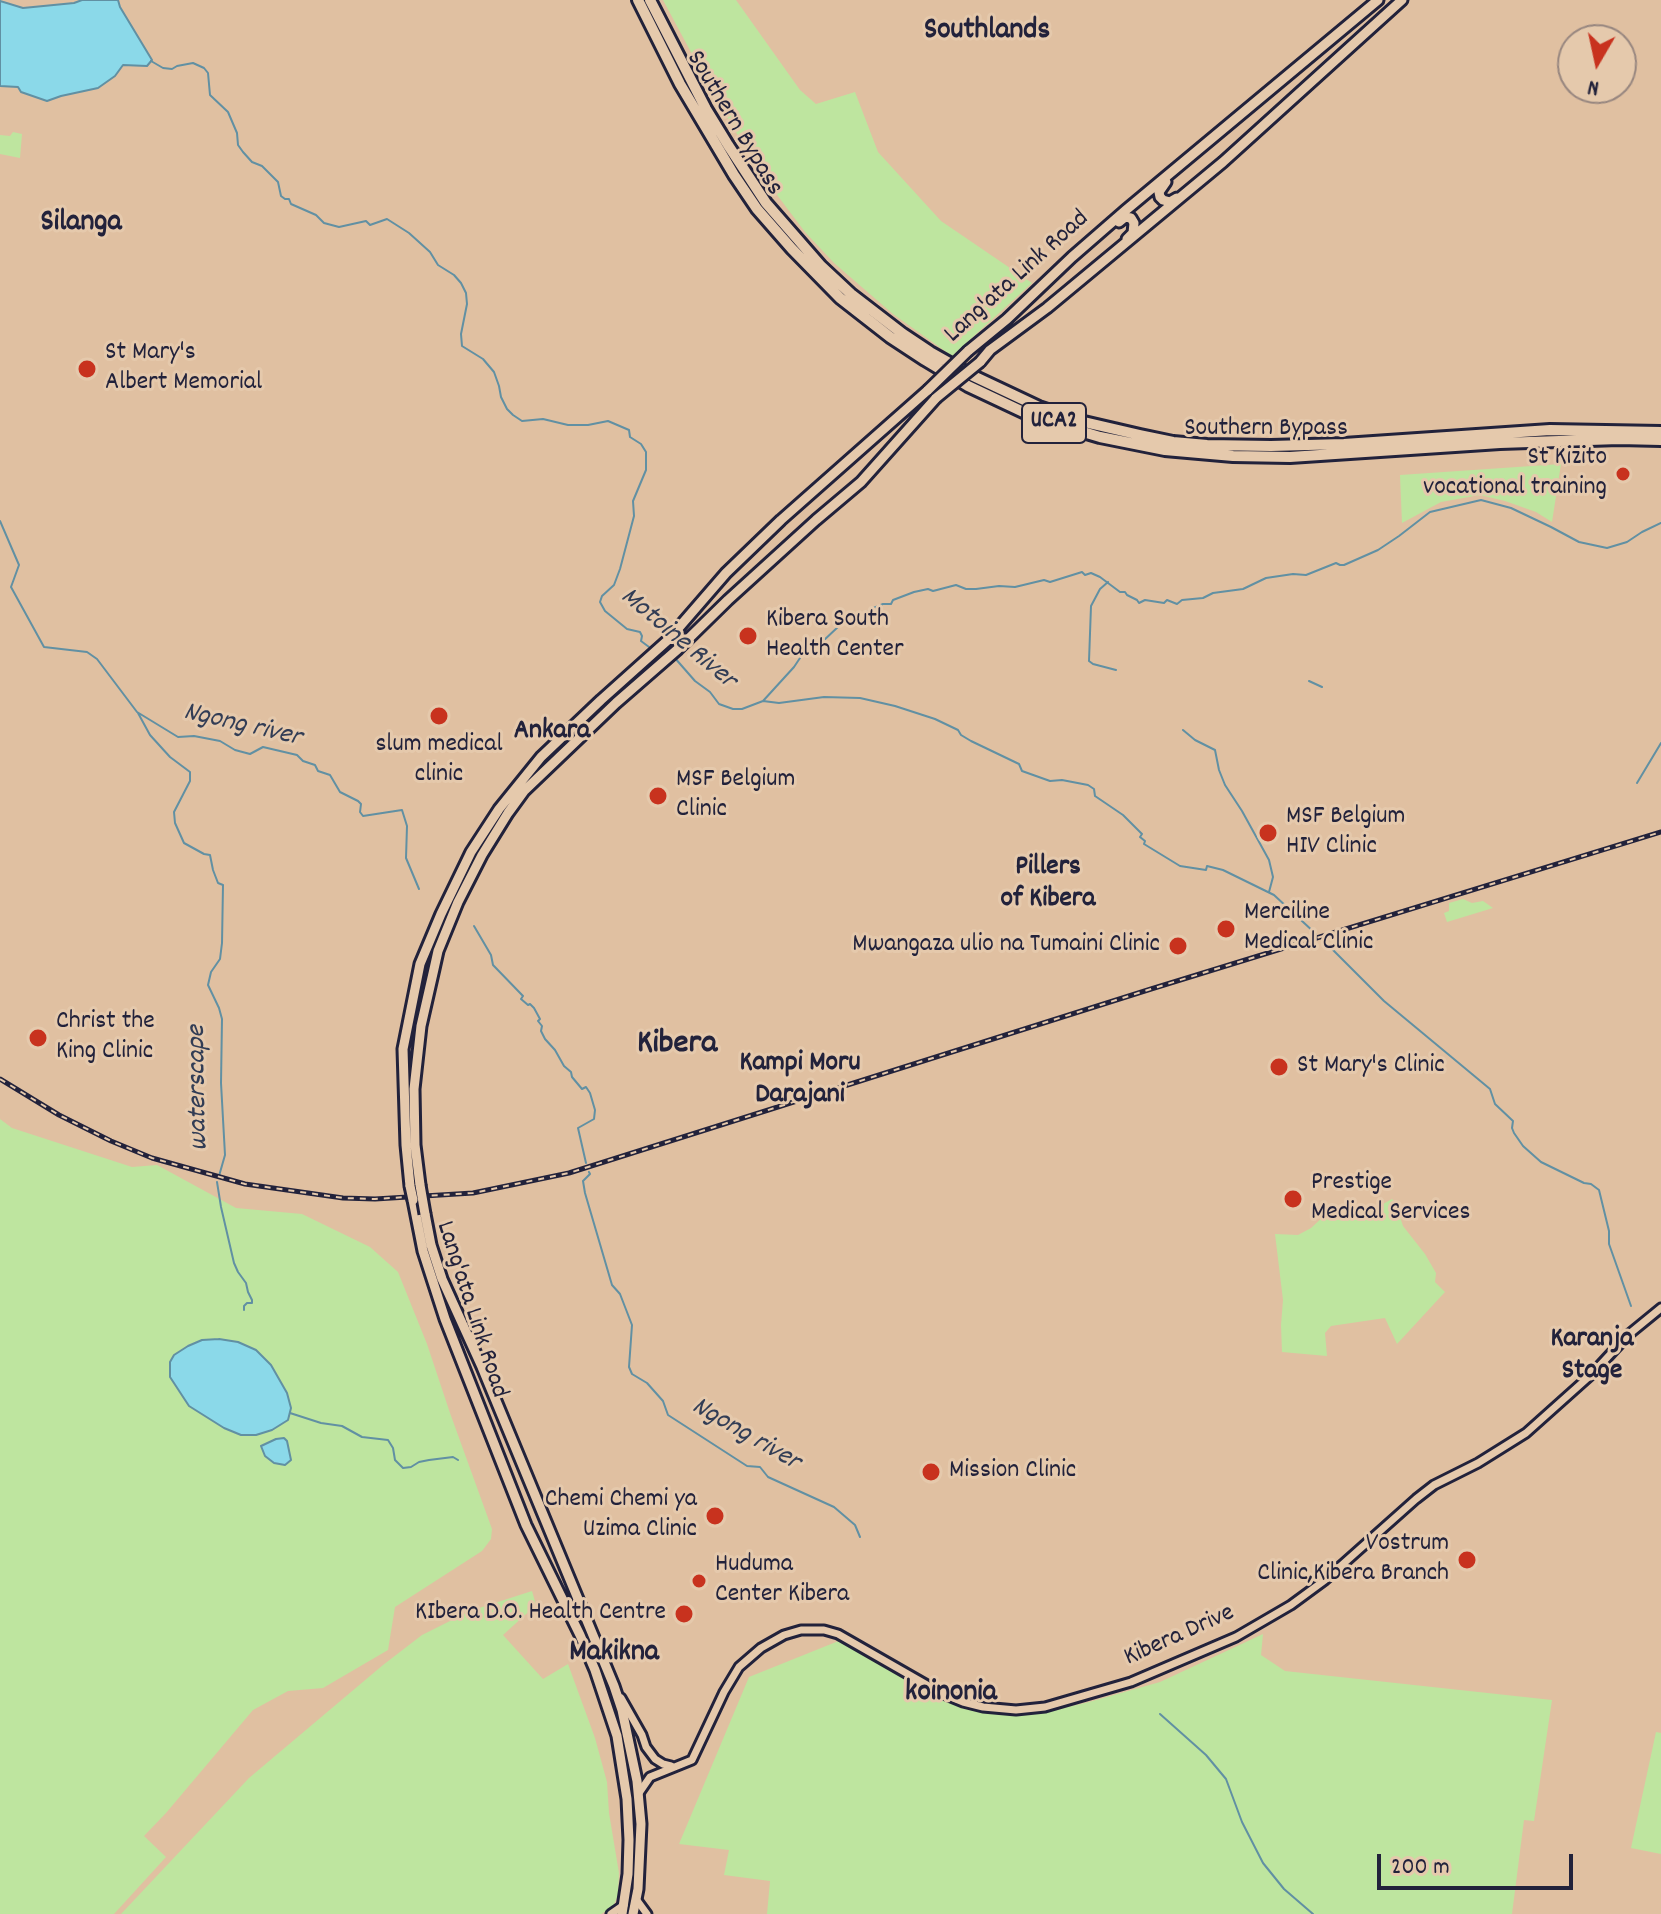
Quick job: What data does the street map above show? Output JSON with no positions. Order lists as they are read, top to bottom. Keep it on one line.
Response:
{"streets":{"highway":["Southern Bypass","UCA2"],"main road":["Lang'ata Link Road"],"street":["Kibera Drive"]},"districts":["Southlands","Silanga","Ankara","Pillers of Kibera","Kibera","Kampi Moru Darajani","Karanja Stage","Makikna","koinonia"],"water":["Motoine River","Ngong river","waterscape"],"places":["St Mary's Albert Memorial","St Kizito vocational training","Kibera South Health Center","slum medical clinic","MSF Belgium Clinic","MSF Belgium HIV Clinic","Merciline Medical Clinic","Mwangaza ulio na Tumaini Clinic","Christ the King Clinic","St Mary's Clinic","Prestige Medical Services","Mission Clinic","Chemi Chemi ya Uzima Clinic","Vostrum Clinic,Kibera Branch","Huduma Center Kibera","KIbera D.O. Health Centre"],"scale_bar":"200 m","north":"bottom"}
